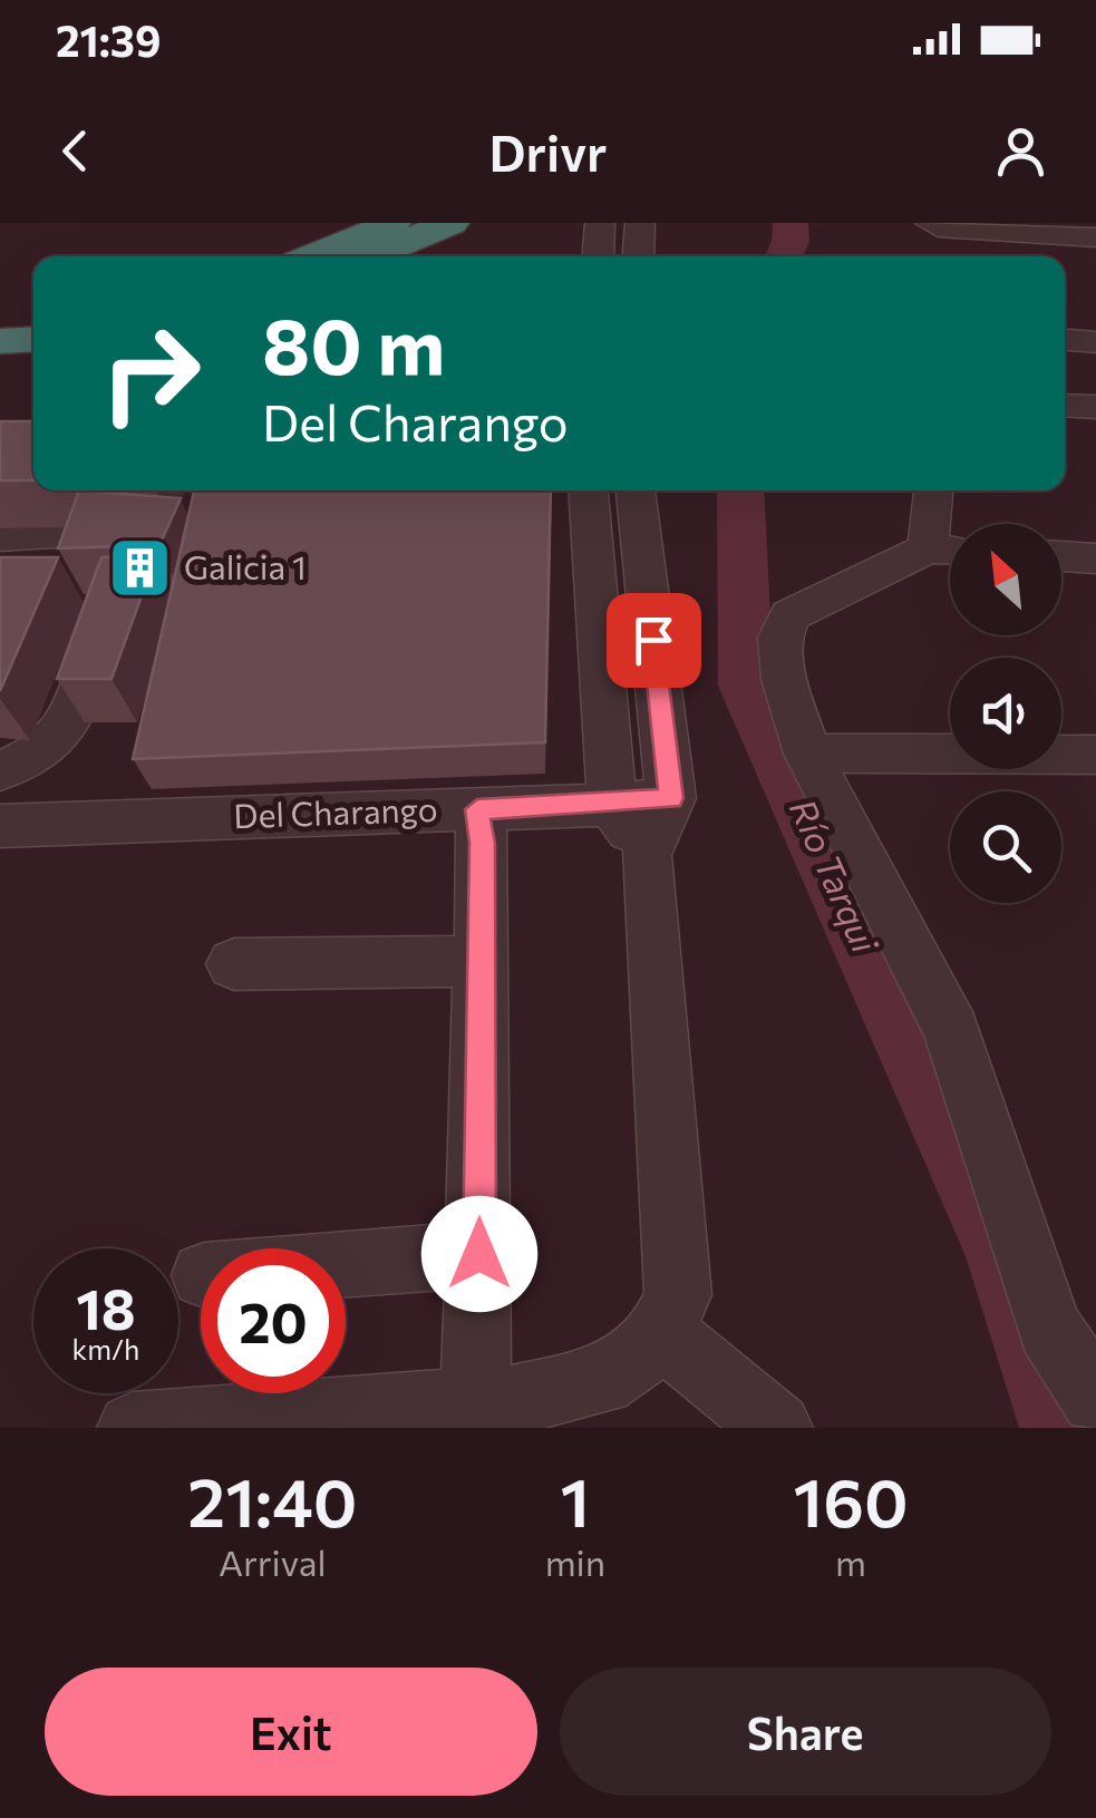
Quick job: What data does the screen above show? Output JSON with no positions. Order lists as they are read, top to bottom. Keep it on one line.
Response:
{"streets":{"street":["Del Charango"]},"water":["Río Tarqui"],"places":{"building":["Galicia 1"]},"north":"top left","page":{"status":"21:39","header":"Drivr","turn":["80 m","Del Charango"],"speed":"18 km/h","limit":"20","eta":["21:40","Arrival","1","min","160","m"],"buttons":["Exit","Share"]}}
